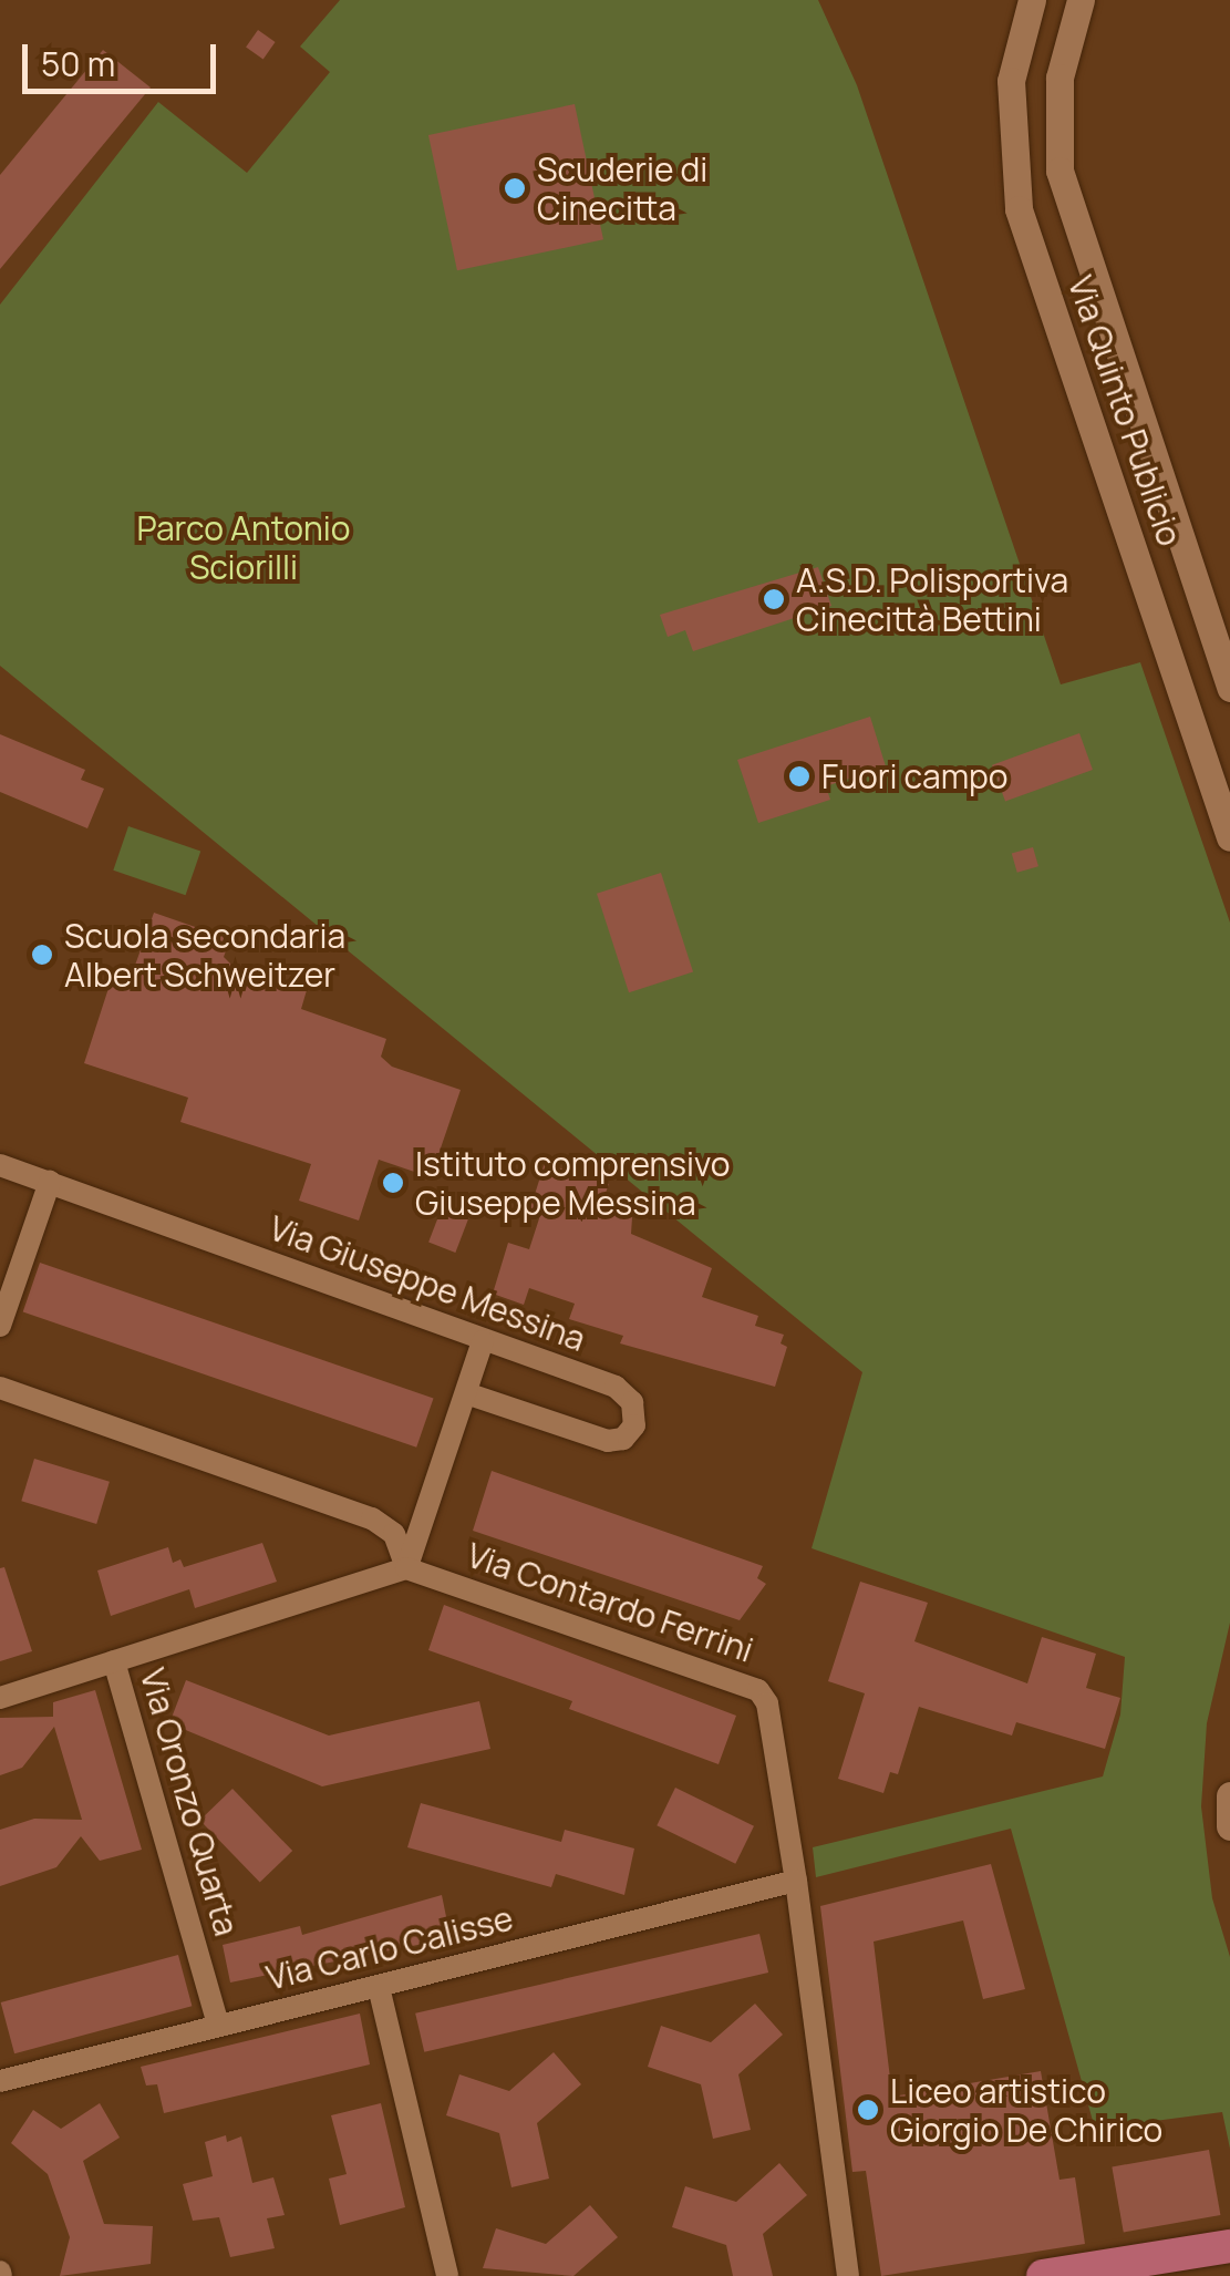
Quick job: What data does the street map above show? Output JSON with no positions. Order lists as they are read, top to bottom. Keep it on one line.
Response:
{"streets":{"street":["Via Quinto Publicio","Via Giuseppe Messina","Via Contardo Ferrini","Via Oronzo Quarta","Via Carlo Calisse"]},"crossings":[["Via Contardo Ferrini","Via Carlo Calisse"],["Via Oronzo Quarta","Via Carlo Calisse"]],"parks":["Parco Antonio Sciorilli"],"places":["Scuderie di Cinecitta","A.S.D. Polisportiva Cinecittà Bettini","Fuori campo","Scuola secondaria Albert Schweitzer","Istituto comprensivo Giuseppe Messina","Liceo artistico Giorgio De Chirico"],"scale_bar":"50 m"}
